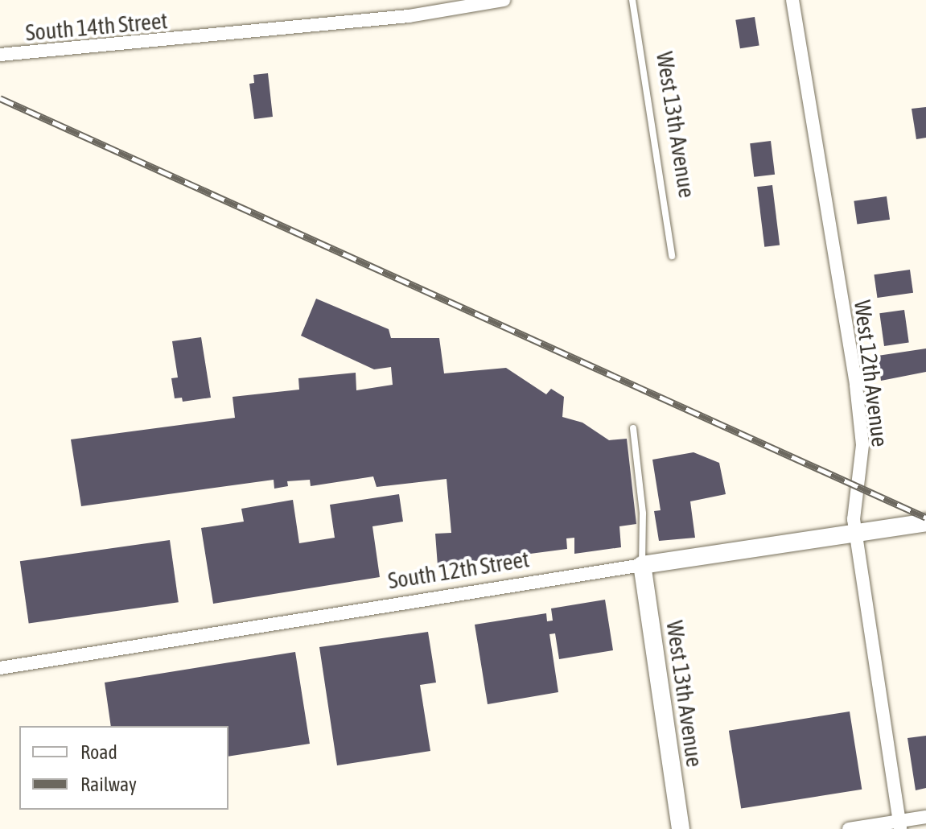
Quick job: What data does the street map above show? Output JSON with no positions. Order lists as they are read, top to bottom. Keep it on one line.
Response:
{"streets":{"street":["South 14th Street","West 13th Avenue","West 12th Avenue","South 12th Street"]},"crossings":[["West 13th Avenue","South 12th Street"],["West 12th Avenue","South 12th Street"]],"legend":["Road","Railway"]}
